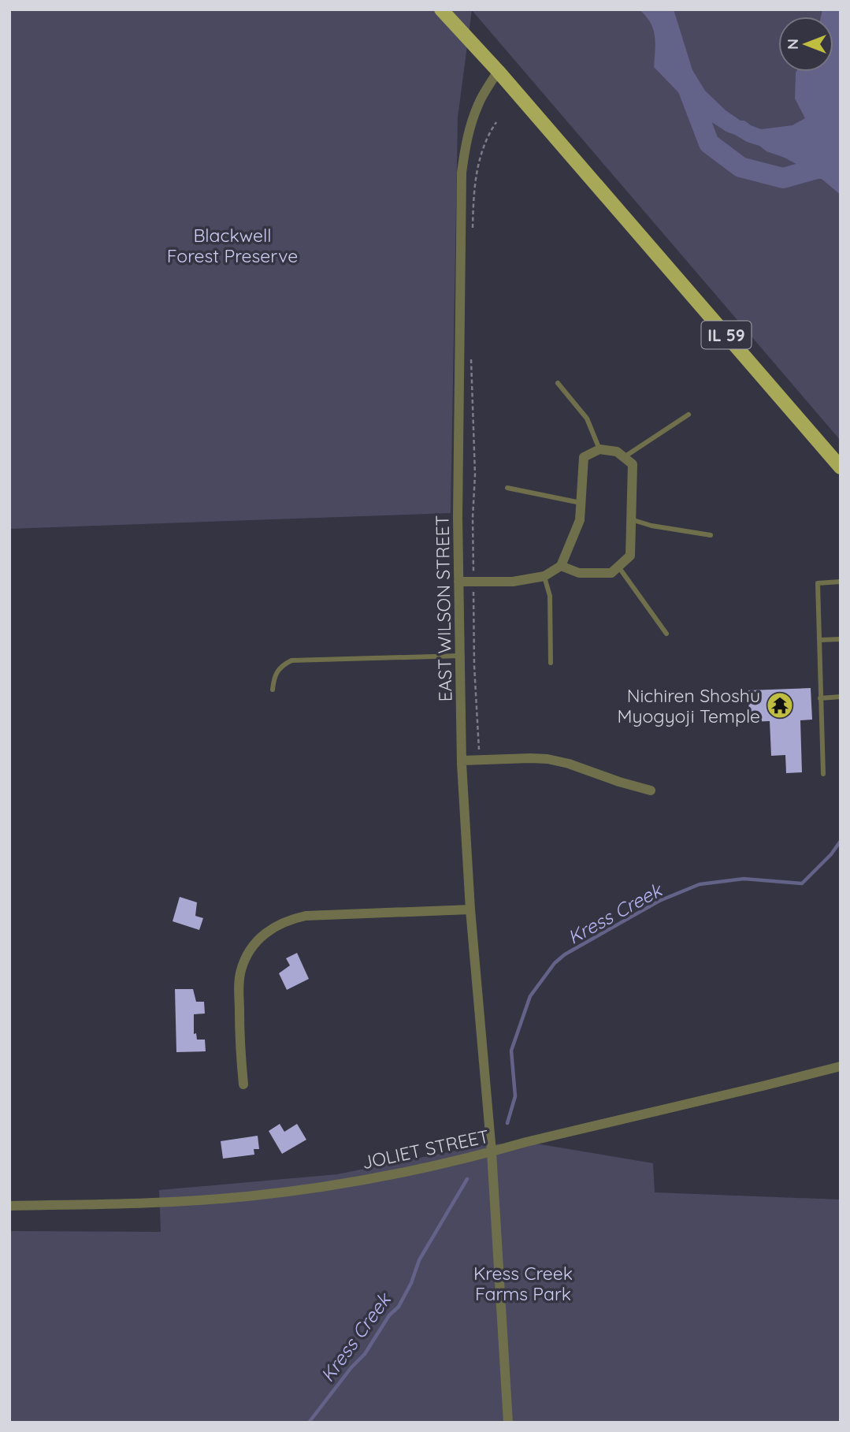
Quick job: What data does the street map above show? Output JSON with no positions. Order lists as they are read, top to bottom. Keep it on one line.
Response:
{"streets":{"main road":["IL 59"],"street":["EAST WILSON STREET","JOLIET STREET"]},"crossings":[["IL 59","EAST WILSON STREET"],["EAST WILSON STREET","JOLIET STREET"]],"water":["Kress Creek"],"parks":["Blackwell Forest Preserve","Kress Creek Farms Park"],"places":{"temple":["Nichiren Shoshu Myogyoji Temple"]},"north":"left"}
